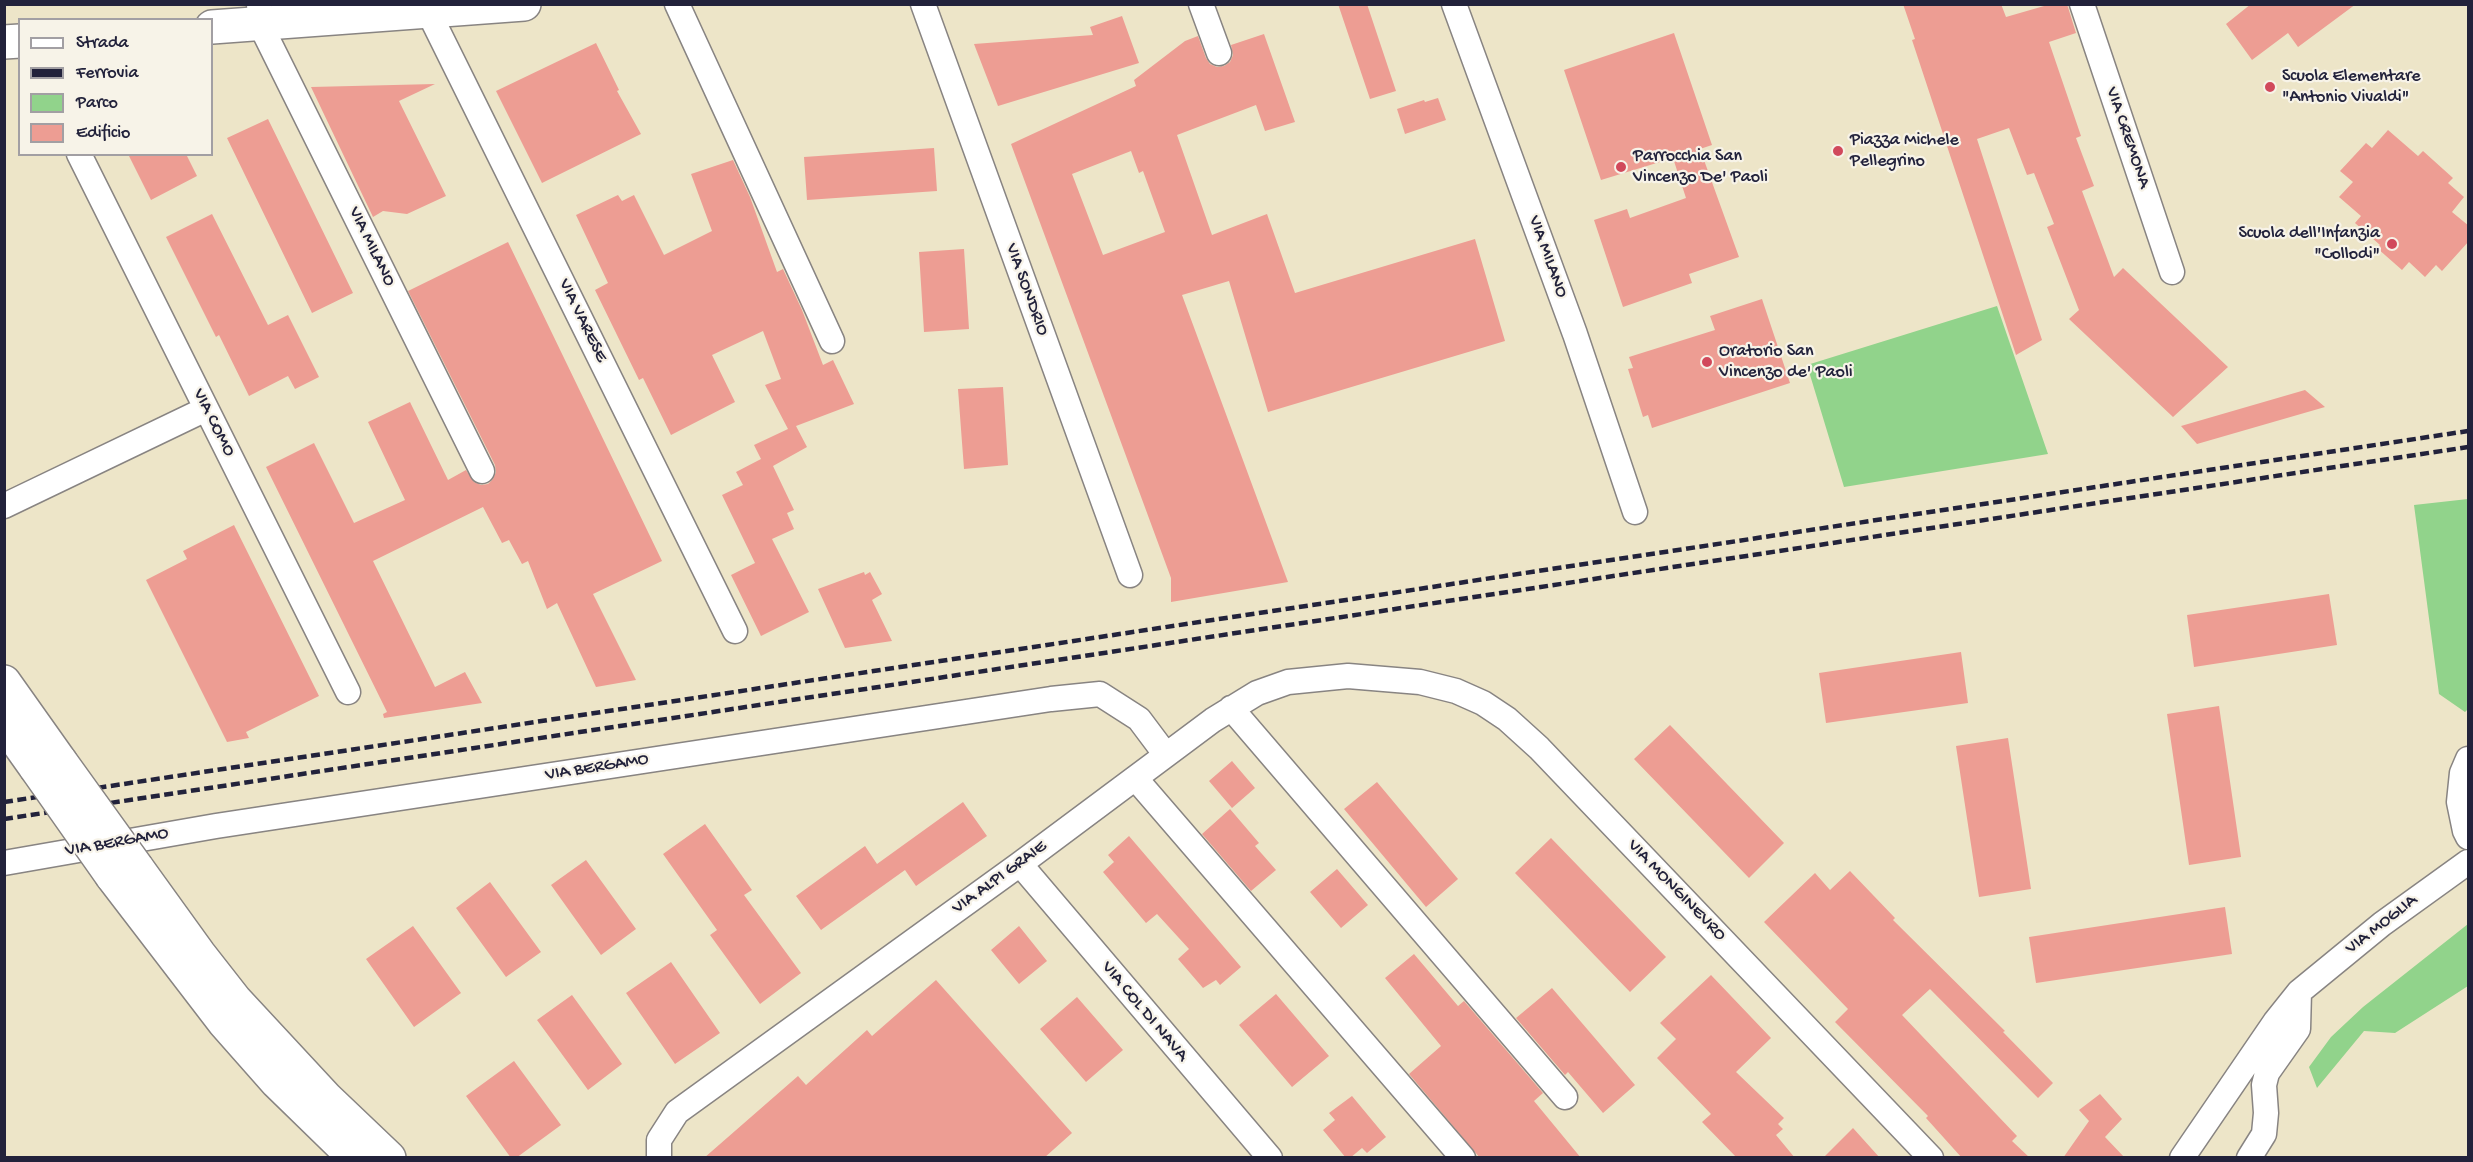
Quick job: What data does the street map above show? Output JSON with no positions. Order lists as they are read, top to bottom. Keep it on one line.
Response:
{"streets":{"street":["VIA CREMONA","VIA MILANO","VIA SONDRIO","VIA VARESE","VIA COMO","VIA BERGAMO","VIA ALPI GRAIE","VIA MONGINEVRO","VIA MOGLIA","VIA COL DI NAVA"]},"crossings":[["VIA BERGAMO","VIA ALPI GRAIE"],["VIA ALPI GRAIE","VIA MONGINEVRO"],["VIA ALPI GRAIE","VIA COL DI NAVA"]],"places":["Scuola Elementare \"Antonio Vivaldi\"","Piazza Michele Pellegrino","Parrocchia San Vincenzo De' Paoli","Scuola dell'Infanzia \"Collodi\"","Oratorio San Vincenzo de' Paoli"],"legend":["Strada","Ferrovia","Parco","Edificio"]}
